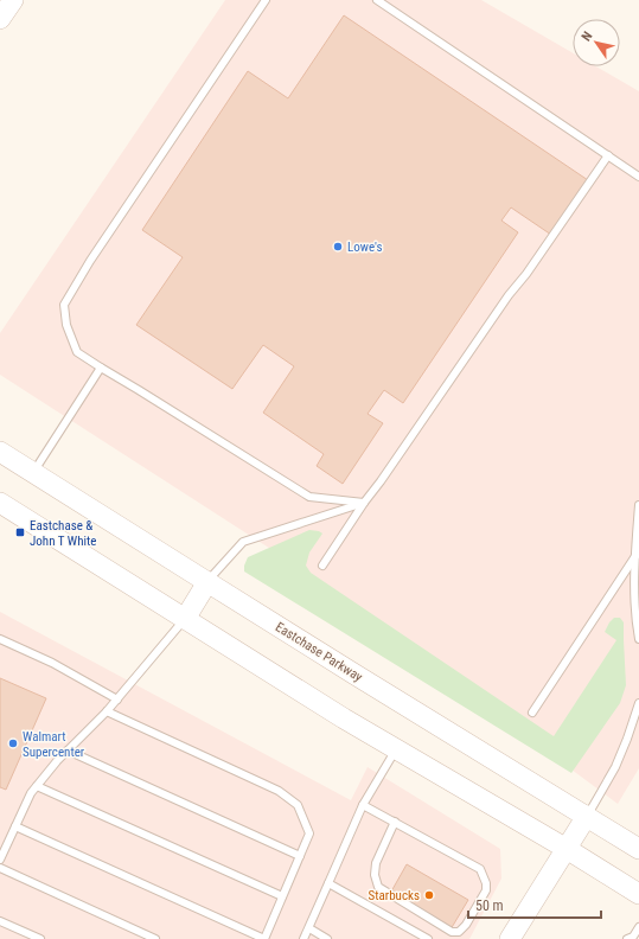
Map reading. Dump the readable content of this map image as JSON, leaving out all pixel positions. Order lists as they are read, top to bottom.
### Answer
{
  "streets": {
    "main road": ["Eastchase Parkway"]
  },
  "places": {
    "other": ["Lowe's", "Walmart Supercenter", "Starbucks"],
    "transit": ["Eastchase & John T White"]
  },
  "scale_bar": "50 m",
  "north": "top left"
}
